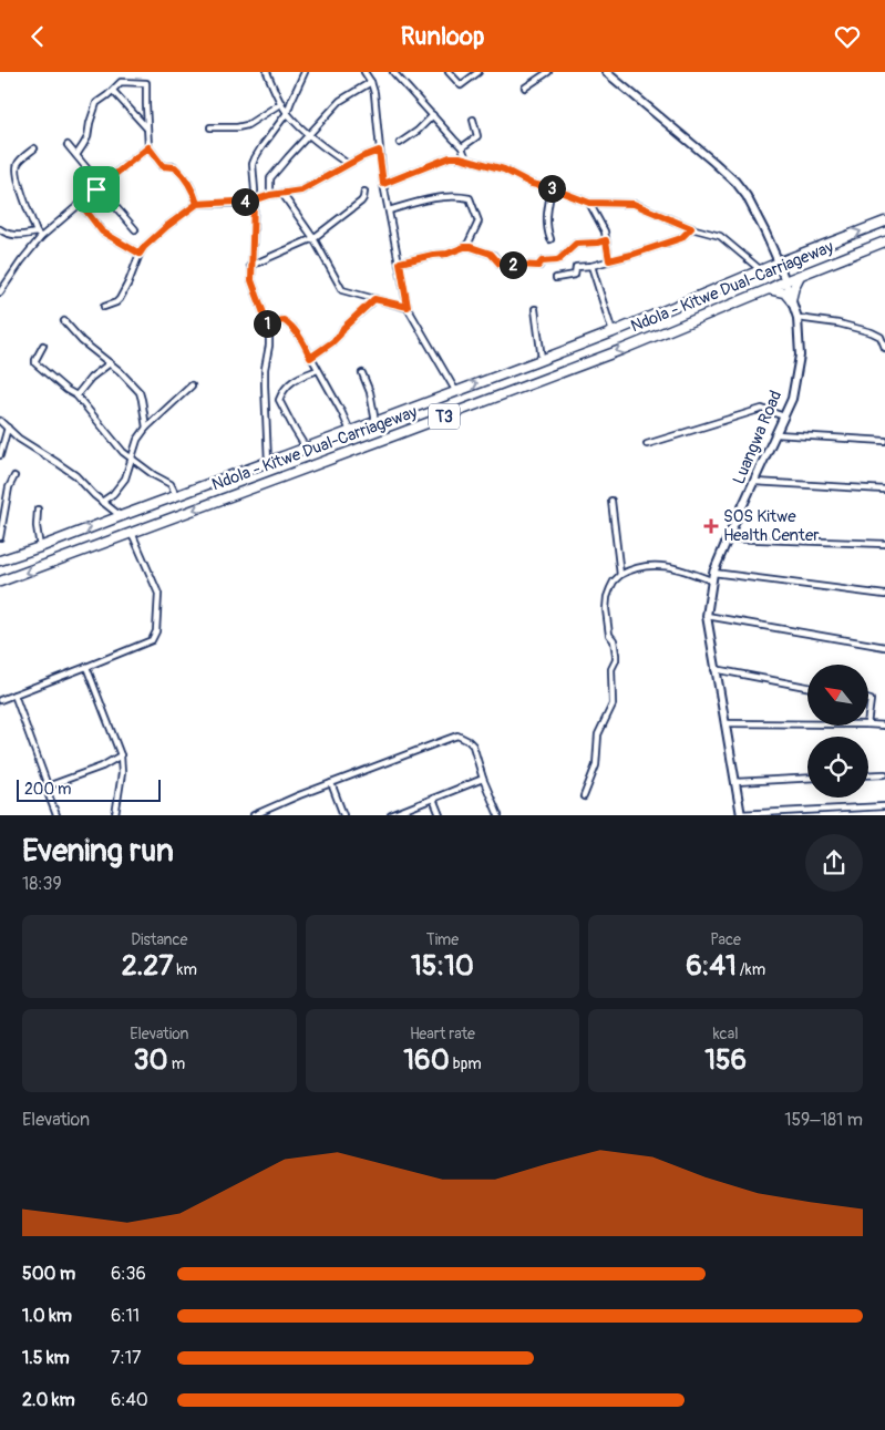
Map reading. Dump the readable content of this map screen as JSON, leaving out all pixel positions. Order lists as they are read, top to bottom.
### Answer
{
  "streets": {
    "highway": ["Ndola - Kitwe Dual-Carriageway", "T3"],
    "street": ["Luangwa Road"]
  },
  "crossings": [
    ["Ndola - Kitwe Dual-Carriageway", "Luangwa Road"]
  ],
  "places": {
    "health": ["SOS Kitwe Health Center"]
  },
  "scale_bar": "200 m",
  "north": "top left",
  "page": {
    "header": "Runloop",
    "pins": [
      "3",
      "4",
      "2",
      "1"
    ],
    "scale": "200 m",
    "heading": ["Evening run", "18:39"],
    "stats": [
      ["Distance", "2.27 km"],
      ["Time", "15:10"],
      ["Pace", "6:41 /km"],
      ["Elevation", "30 m"],
      ["Heart rate", "160 bpm"],
      ["kcal", "156"]
    ],
    "chart": ["Elevation", "159–181 m"],
    "list": [
      {
        "name": "500 m",
        "note": "6:36"
      },
      {
        "name": "1.0 km",
        "note": "6:11"
      },
      {
        "name": "1.5 km",
        "note": "7:17"
      },
      {
        "name": "2.0 km",
        "note": "6:40"
      }
    ]
  }
}
